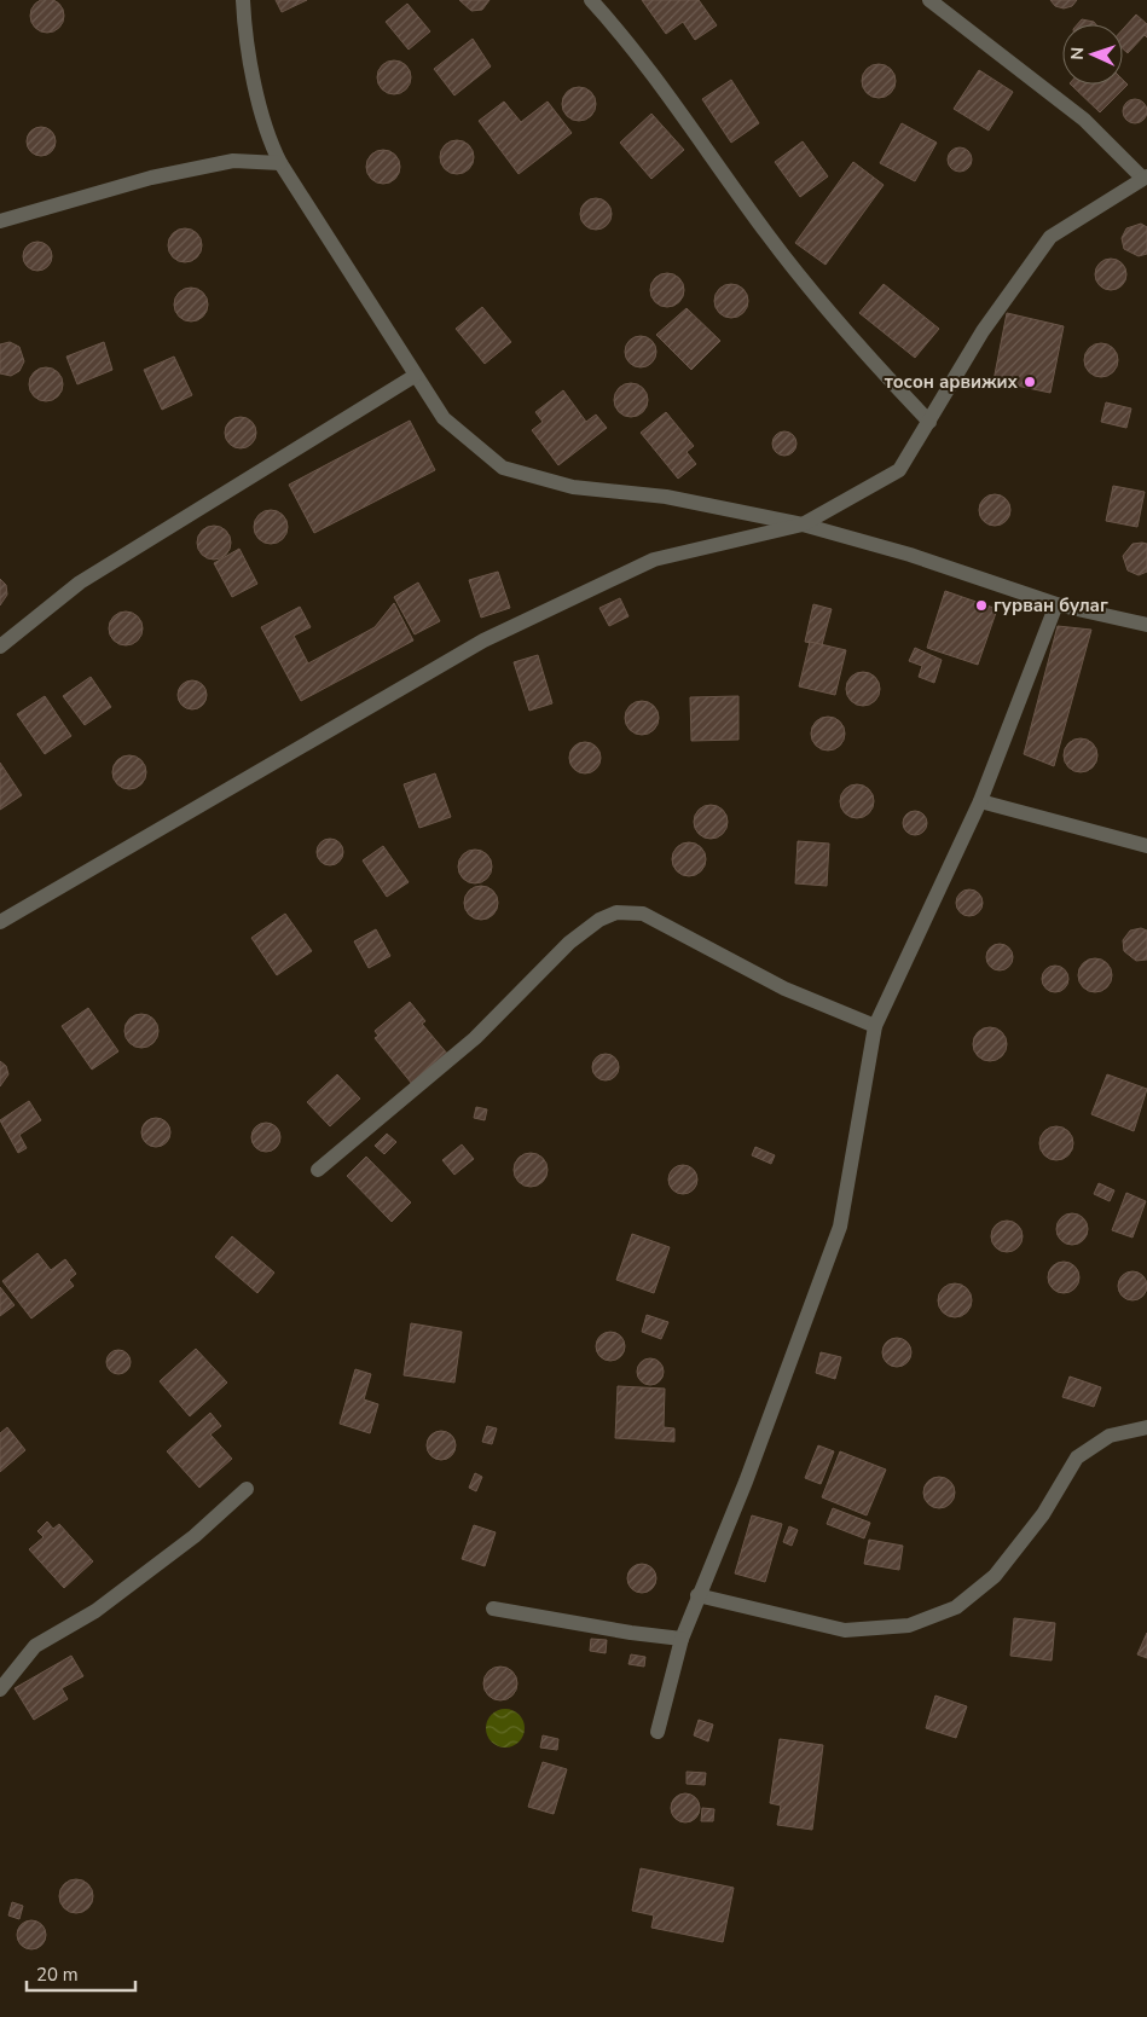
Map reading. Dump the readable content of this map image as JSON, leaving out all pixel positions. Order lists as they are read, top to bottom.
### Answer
{
  "places": ["тосон арвижих", "гурван булаг"],
  "scale_bar": "20 m",
  "north": "left"
}
